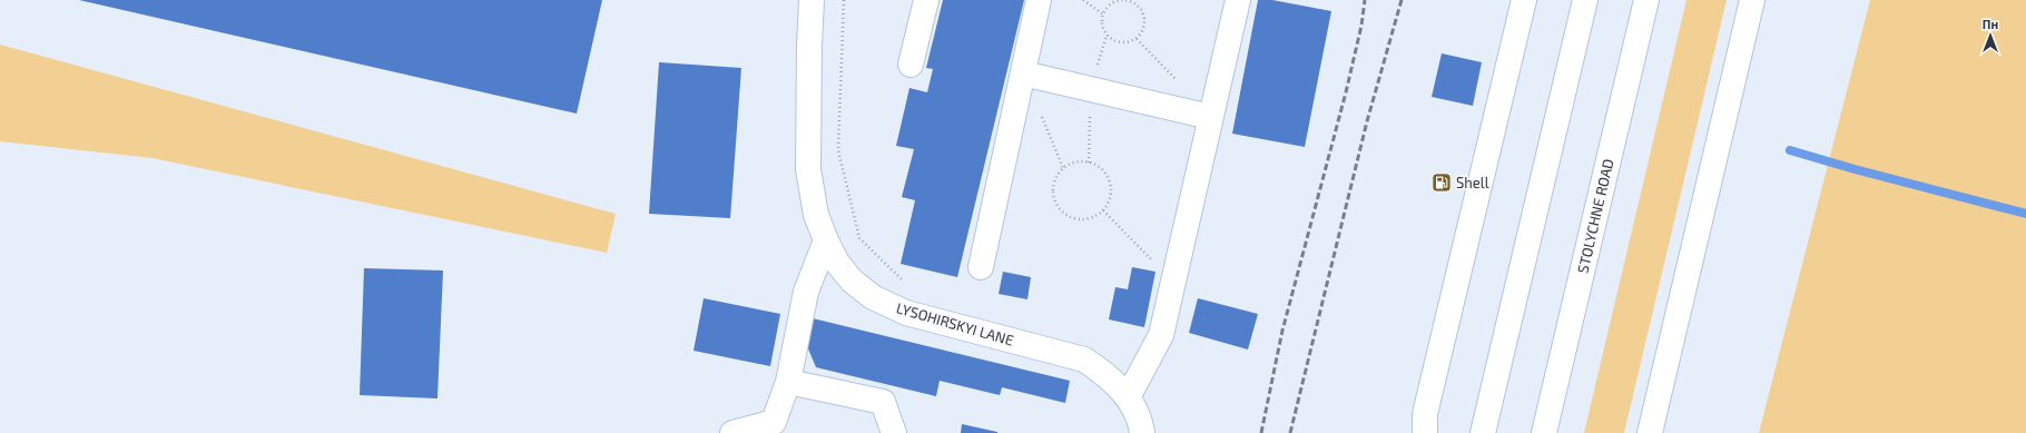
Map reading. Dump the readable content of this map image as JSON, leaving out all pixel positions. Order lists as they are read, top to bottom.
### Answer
{
  "streets": {
    "main road": ["STOLYCHNE ROAD", "LYSOHIRSKYI LANE"]
  },
  "places": {
    "fuel station": ["Shell"]
  },
  "north": "top"
}
